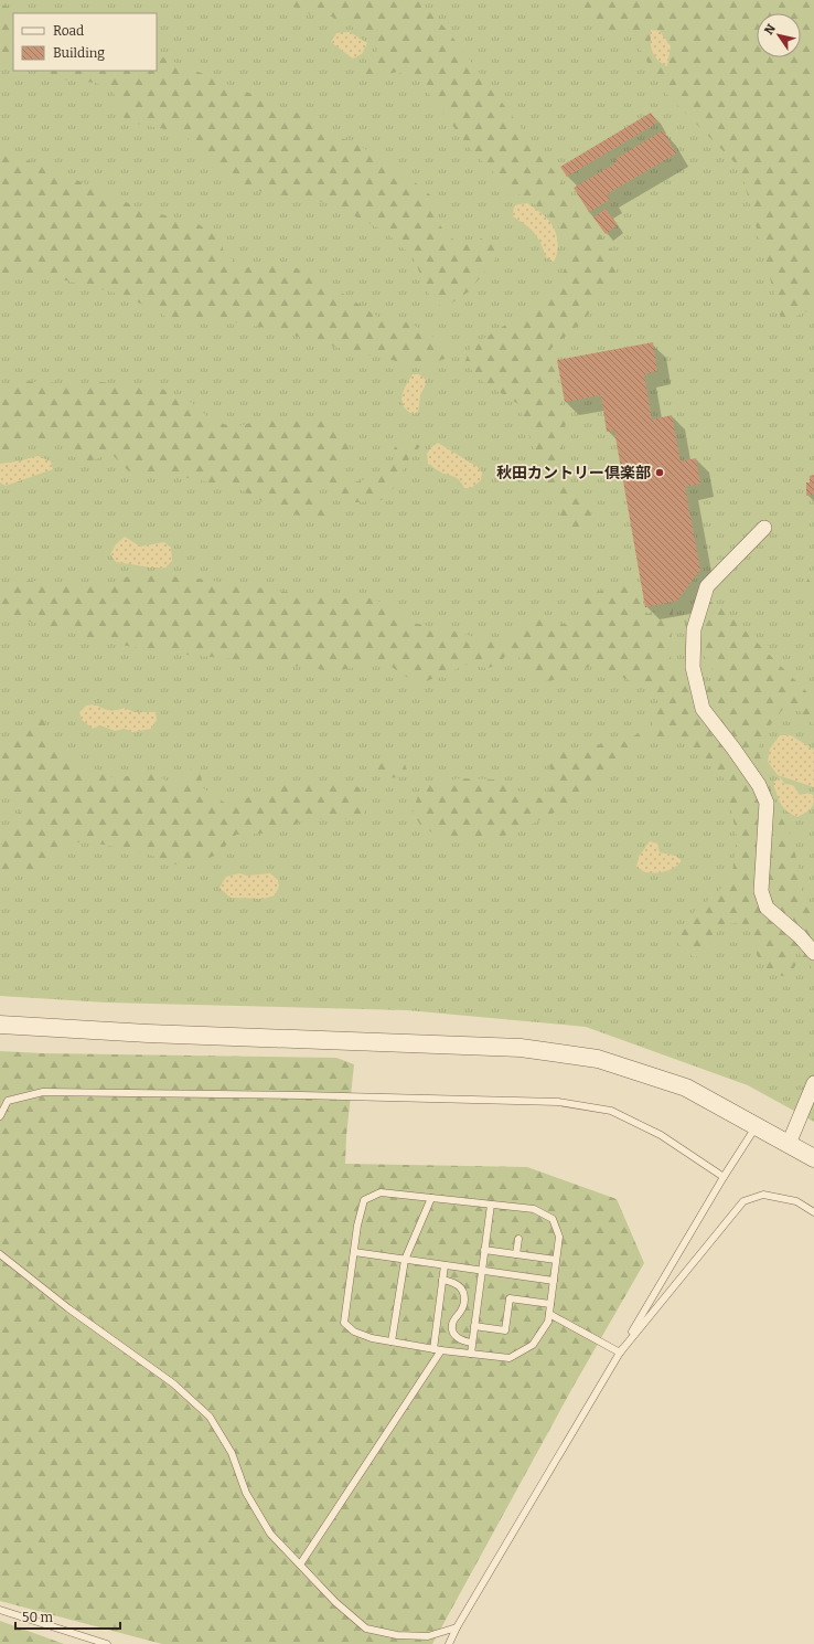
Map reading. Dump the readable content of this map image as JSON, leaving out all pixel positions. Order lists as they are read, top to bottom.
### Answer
{
  "places": ["秋田カントリー倶楽部"],
  "legend": ["Road", "Building"],
  "scale_bar": "50 m",
  "north": "top left"
}
